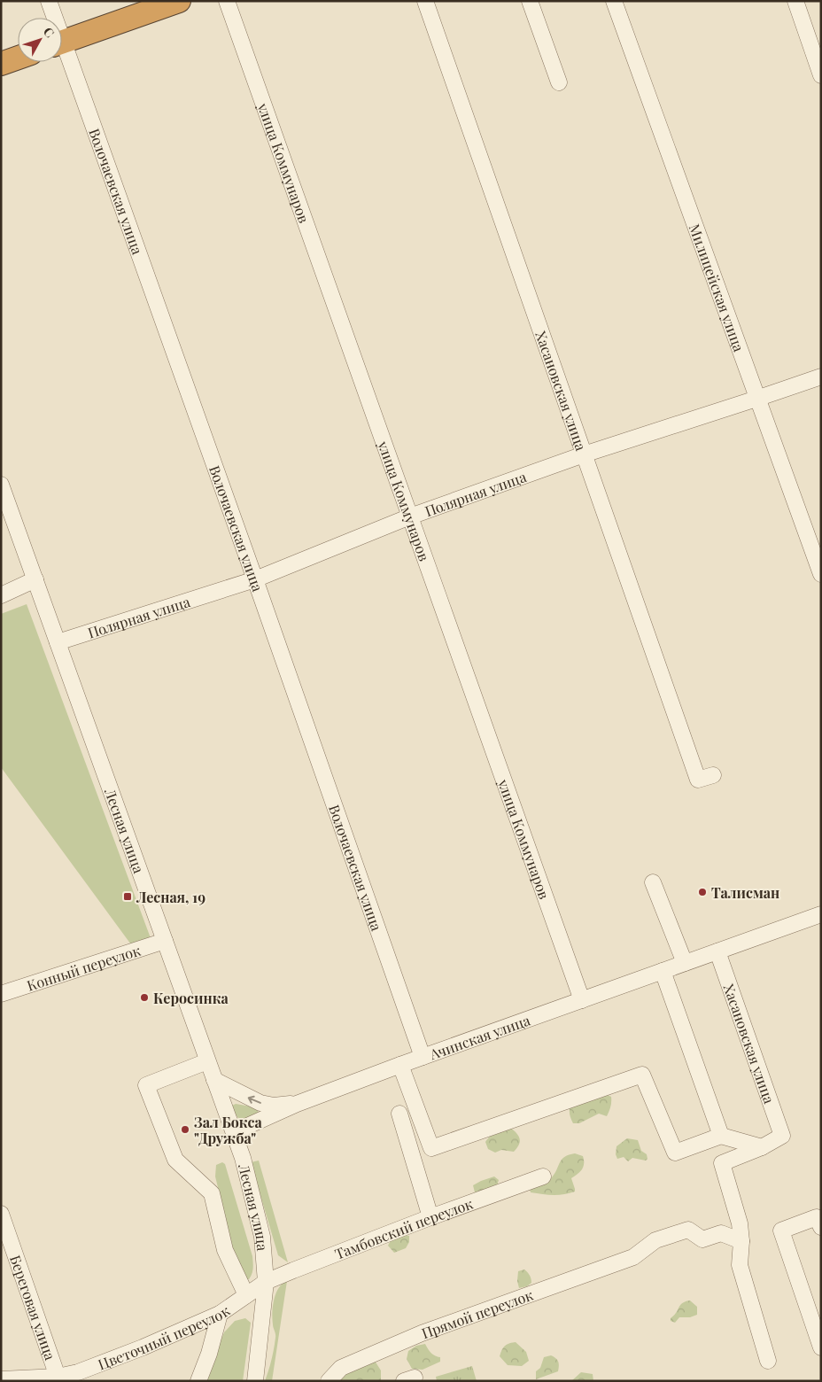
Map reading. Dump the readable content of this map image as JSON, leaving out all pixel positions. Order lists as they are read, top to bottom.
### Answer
{
  "streets": {
    "street": [
      "улица Коммунаров",
      "Волочаевская улица",
      "Милицейская улица",
      "Хасановская улица",
      "Полярная улица",
      "Лесная улица",
      "Конный переулок",
      "Ачинская улица",
      "Тамбовский переулок",
      "Береговая улица",
      "Прямой переулок",
      "Цветочный переулок"
    ]
  },
  "crossings": [
    ["улица Коммунаров", "Полярная улица"],
    ["улица Коммунаров", "Ачинская улица"],
    ["Волочаевская улица", "Полярная улица"],
    ["Волочаевская улица", "Ачинская улица"],
    ["Милицейская улица", "Полярная улица"],
    ["Хасановская улица", "Полярная улица"],
    ["Хасановская улица", "Ачинская улица"],
    ["Полярная улица", "Лесная улица"],
    ["Лесная улица", "Конный переулок"],
    ["Лесная улица", "Ачинская улица"],
    ["Лесная улица", "Тамбовский переулок"],
    ["Лесная улица", "Цветочный переулок"],
    ["Тамбовский переулок", "Цветочный переулок"],
    ["Береговая улица", "Цветочный переулок"]
  ],
  "places": {
    "other": ["Талисман", "Керосинка", "Зал Бокса \"Дружба\""],
    "transit": ["Лесная, 19"]
  },
  "north": "top right"
}
